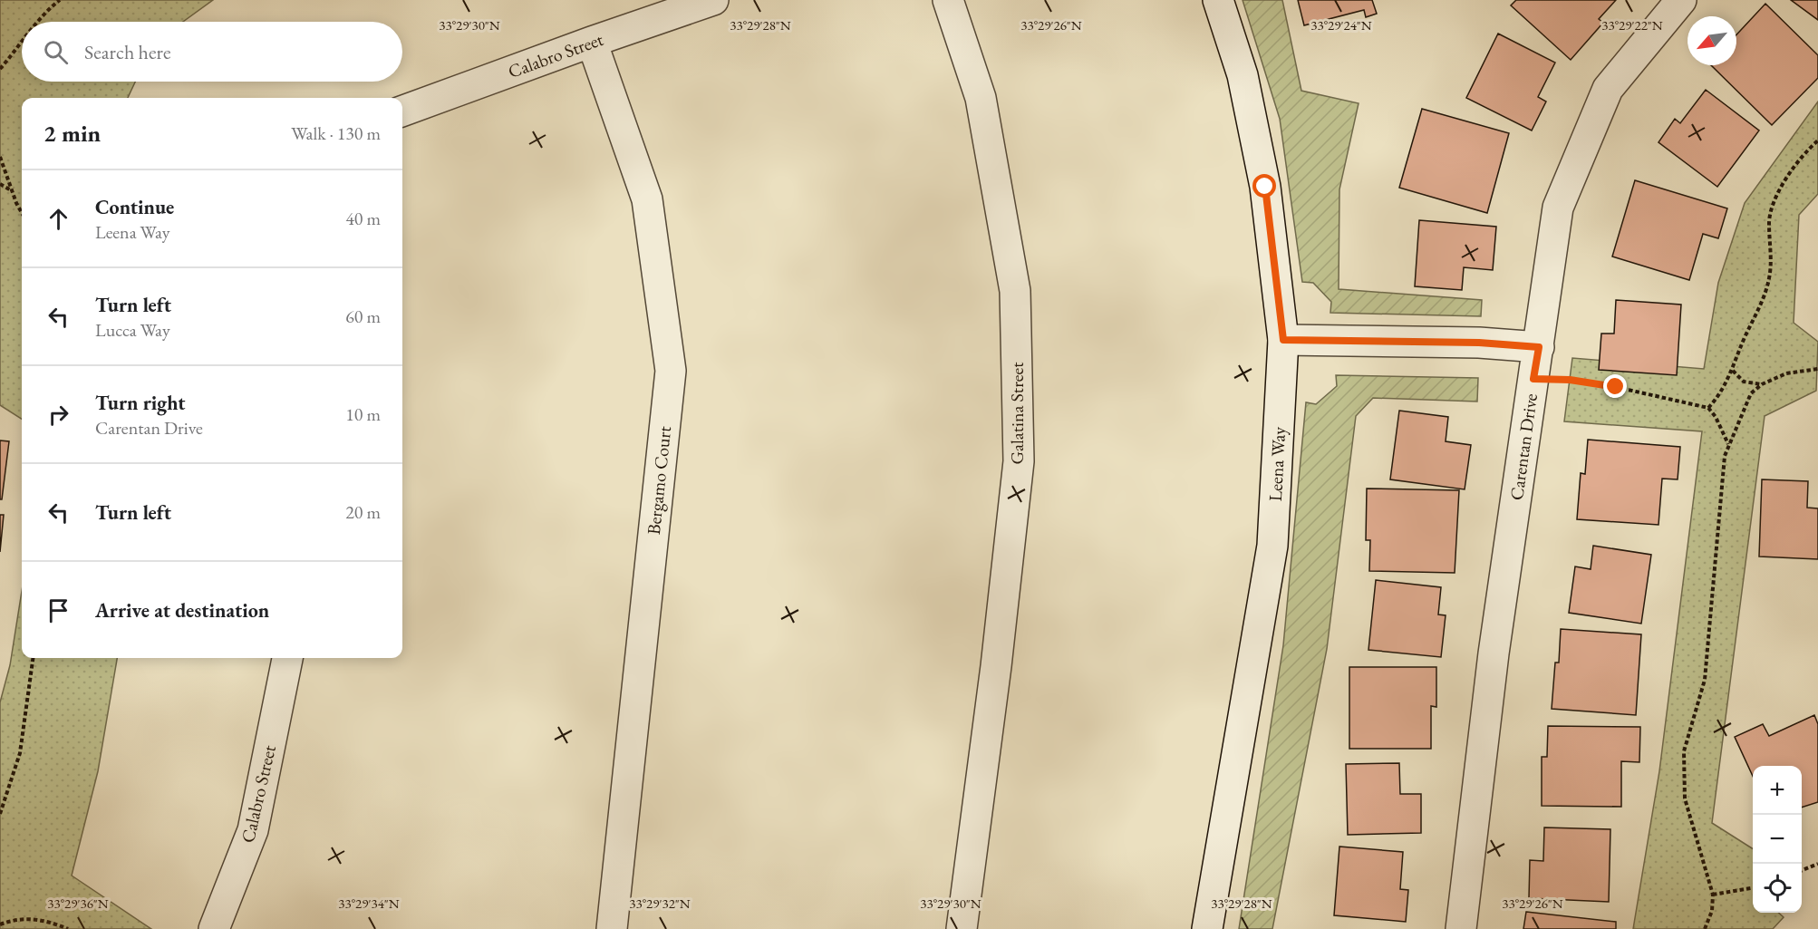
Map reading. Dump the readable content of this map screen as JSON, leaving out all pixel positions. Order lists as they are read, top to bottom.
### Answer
{
  "streets": {
    "street": [
      "Calabro Street",
      "Galatina Street",
      "Carentan Drive",
      "Leena Way",
      "Bergamo Court"
    ]
  },
  "crossings": [
    ["Calabro Street", "Bergamo Court"]
  ],
  "north": "bottom left",
  "page": {
    "search": "Search here",
    "heading": ["2 min", "Walk · 130 m"],
    "list": [
      ["Continue", "Leena Way", "40 m"],
      ["Turn left", "Lucca Way", "60 m"],
      ["Turn right", "Carentan Drive", "10 m"],
      ["Turn left", "20 m"],
      "Arrive at destination"
    ],
    "map_buttons": ["+", "−"]
  },
  "coordinates": [
    "33°29'30\"N",
    "33°29'28\"N",
    "33°29'26\"N",
    "33°29'24\"N",
    "33°29'22\"N",
    "33°29'36\"N",
    "33°29'34\"N",
    "33°29'32\"N"
  ]
}
